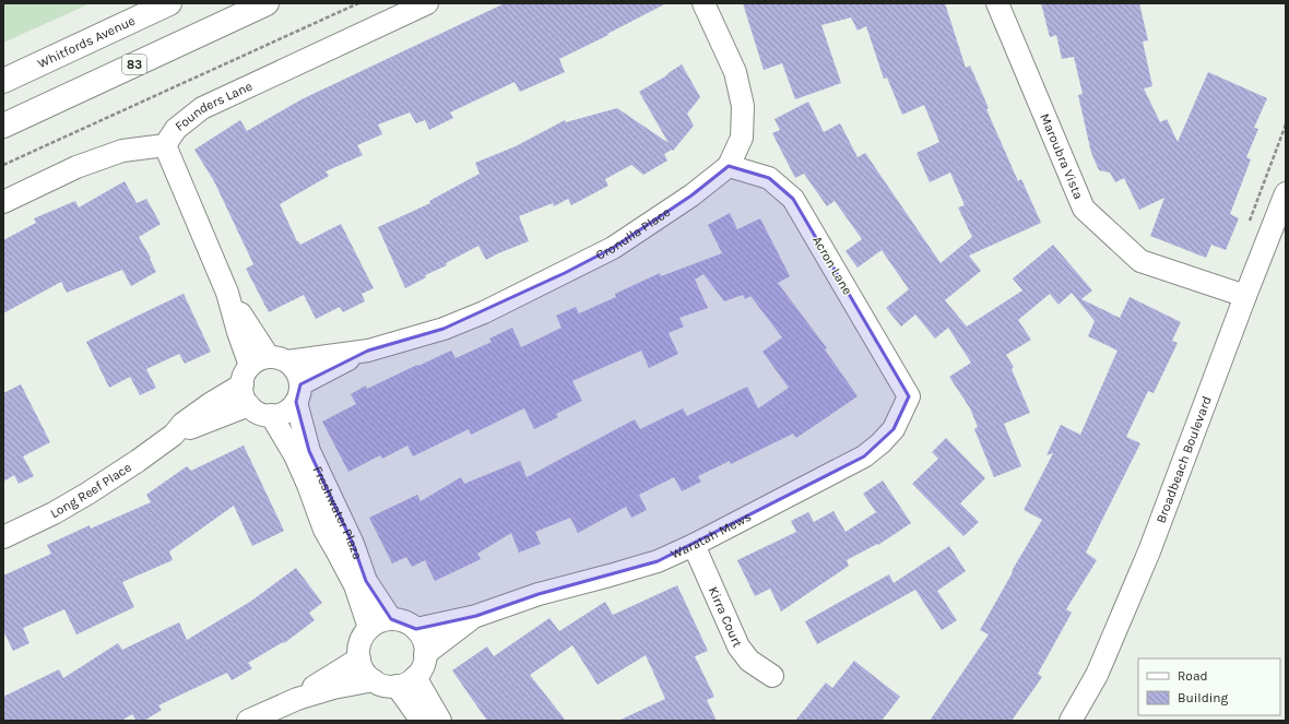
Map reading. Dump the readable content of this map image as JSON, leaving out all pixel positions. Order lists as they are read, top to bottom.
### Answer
{
  "streets": {
    "main road": ["Whitfords Avenue", "83"],
    "street": [
      "Founders Lane",
      "Maroubra Vista",
      "Cronulla Place",
      "Acron Lane",
      "Broadbeach Boulevard",
      "Long Reef Place",
      "Freshwater Plaza",
      "Waratah Mews",
      "Kirra Court"
    ]
  },
  "crossings": [
    ["Maroubra Vista", "Broadbeach Boulevard"],
    ["Cronulla Place", "Acron Lane"],
    ["Cronulla Place", "Long Reef Place"],
    ["Cronulla Place", "Freshwater Plaza"],
    ["Acron Lane", "Waratah Mews"],
    ["Long Reef Place", "Freshwater Plaza"],
    ["Freshwater Plaza", "Waratah Mews"],
    ["Waratah Mews", "Kirra Court"]
  ],
  "legend": ["Road", "Building"]
}
